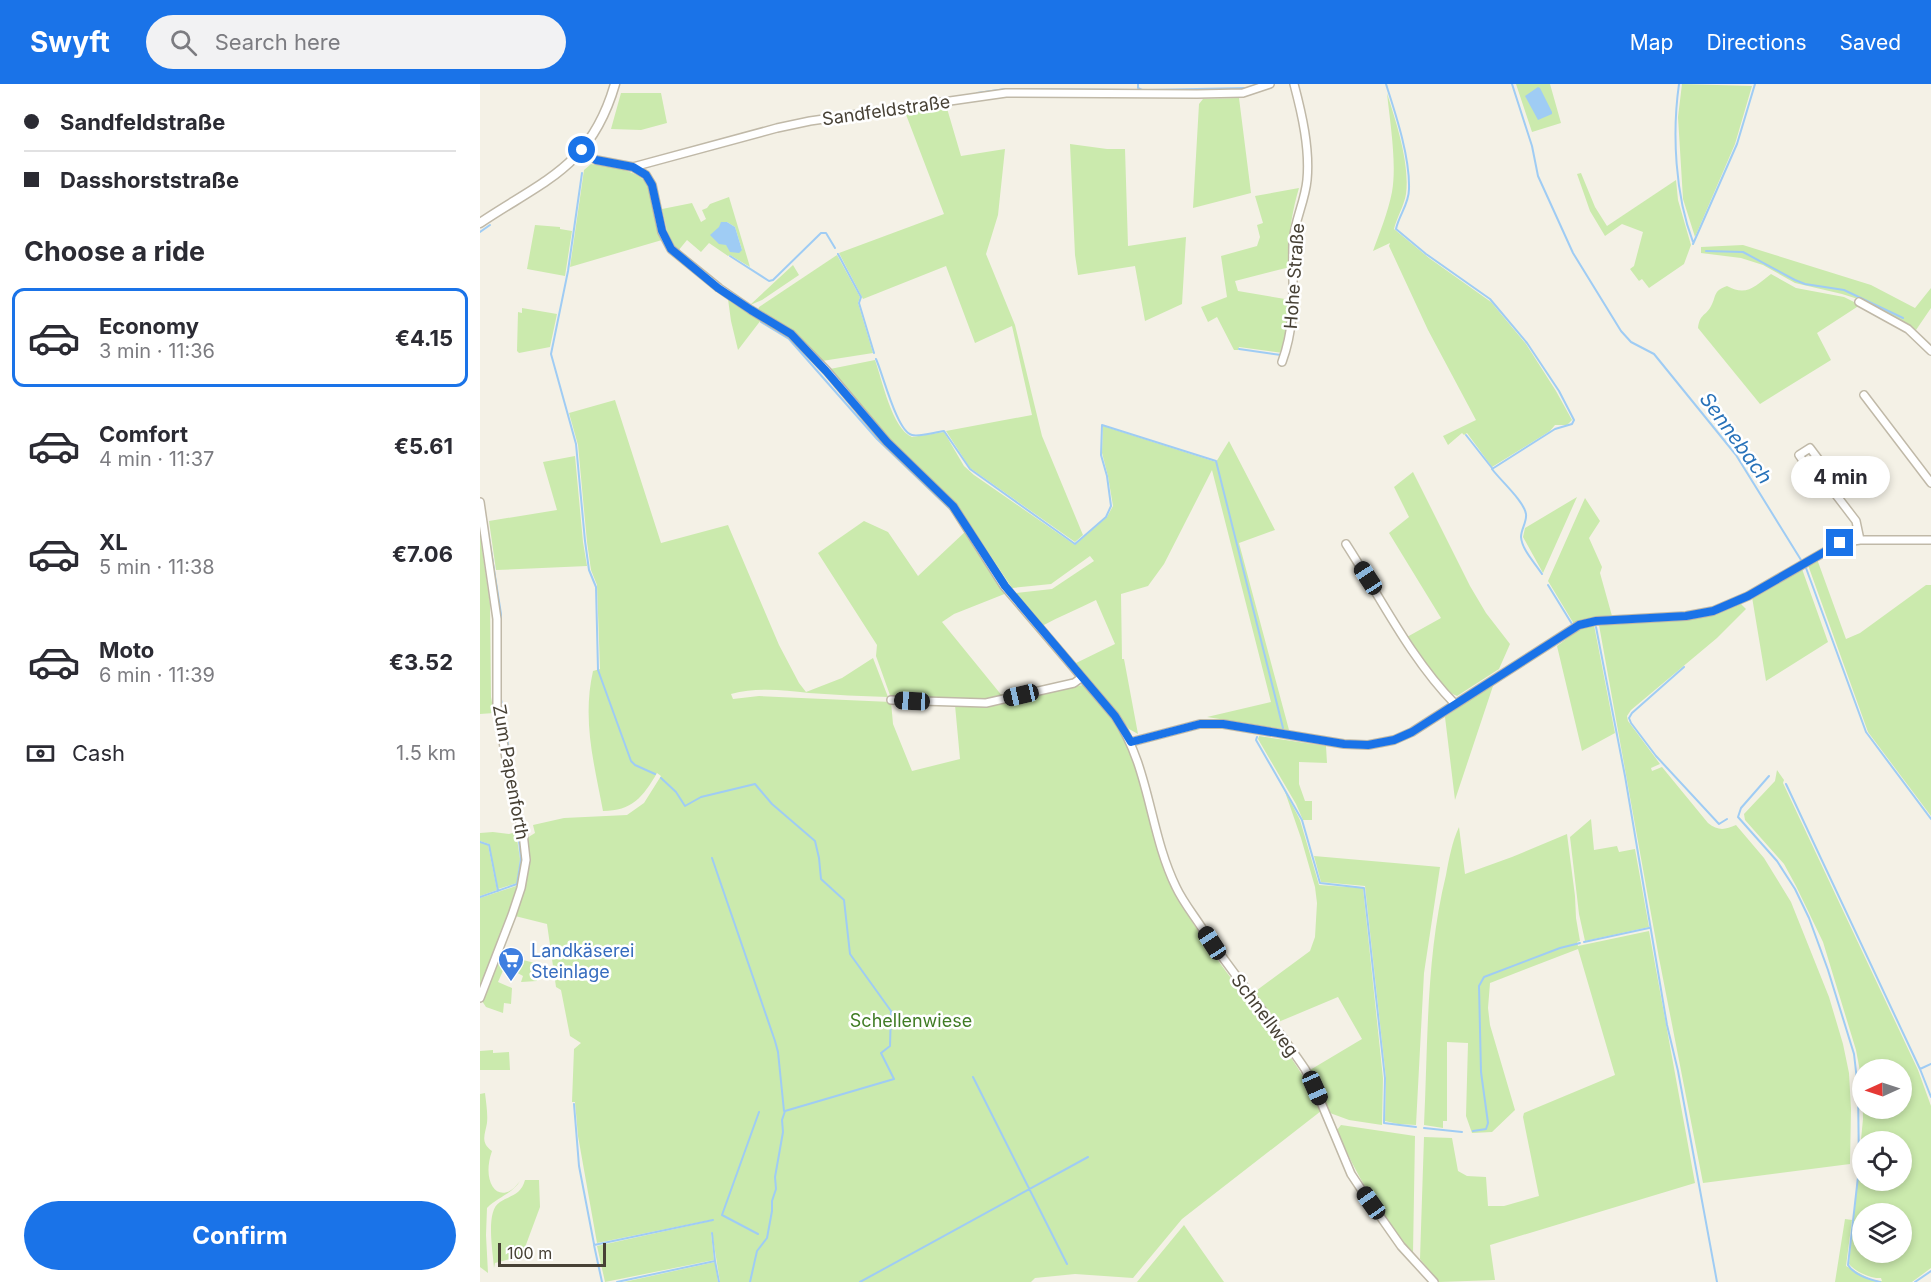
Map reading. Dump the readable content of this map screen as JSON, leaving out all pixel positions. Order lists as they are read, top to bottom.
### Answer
{
  "streets": {
    "street": [
      "Sandfeldstraße",
      "Hohe Straße",
      "Zum Papenforth",
      "Schnellweg"
    ]
  },
  "crossings": [
    ["Sandfeldstraße", "Schnellweg"]
  ],
  "water": ["Sennebach"],
  "parks": ["Schellenwiese"],
  "places": {
    "supermarket": ["Landkäserei Steinlage"]
  },
  "scale_bar": "100 m",
  "north": "left",
  "page": {
    "header": "Swyft",
    "search": "Search here",
    "nav": ["Map", "Directions", "Saved"],
    "banner": ["Sandfeldstraße", "Dasshorststraße"],
    "heading": "Choose a ride",
    "list": [
      {
        "name": "Economy",
        "note": "3 min · 11:36",
        "value": "€4.15"
      },
      {
        "name": "Comfort",
        "note": "4 min · 11:37",
        "value": "€5.61"
      },
      {
        "name": "XL",
        "note": "5 min · 11:38",
        "value": "€7.06"
      },
      {
        "name": "Moto",
        "note": "6 min · 11:39",
        "value": "€3.52"
      }
    ],
    "bubble": "4 min",
    "pay": ["Cash", "1.5 km"],
    "buttons": "Confirm",
    "scale": "100 m"
  }
}
